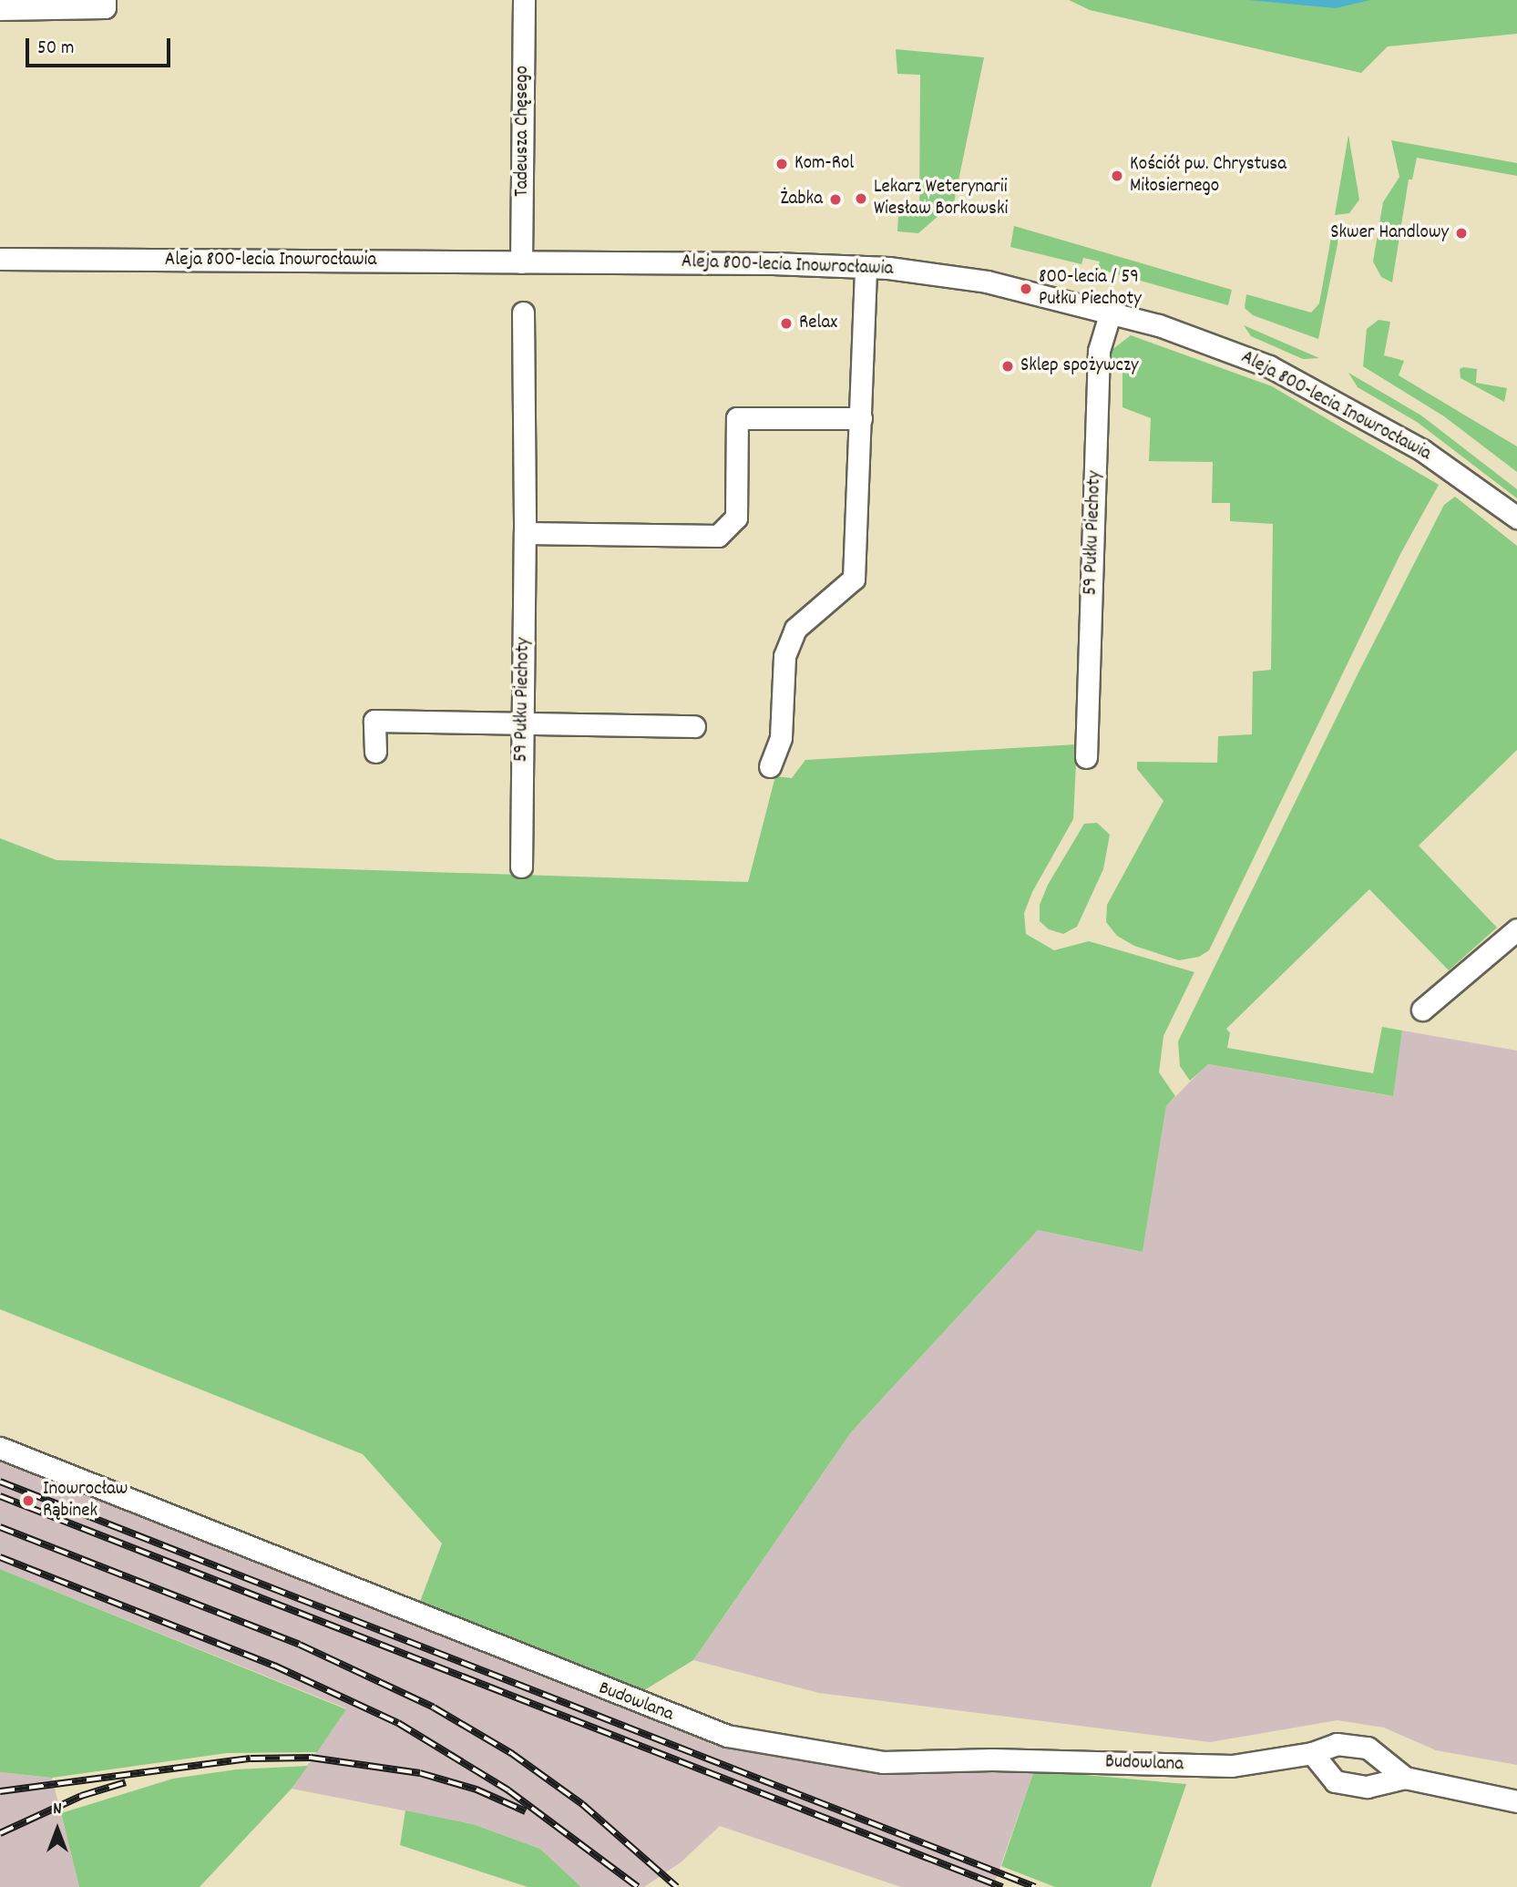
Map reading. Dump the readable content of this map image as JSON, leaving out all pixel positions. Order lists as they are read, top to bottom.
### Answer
{
  "streets": {
    "street": [
      "Tadeusza Chęsego",
      "Aleja 800-lecia Inowrocławia",
      "59 Pułku Piechoty",
      "Budowlana"
    ]
  },
  "crossings": [
    ["Tadeusza Chęsego", "Aleja 800-lecia Inowrocławia"],
    ["Aleja 800-lecia Inowrocławia", "59 Pułku Piechoty"]
  ],
  "places": [
    "Kom-Rol",
    "Kościół pw. Chrystusa Miłosiernego",
    "Lekarz Weterynarii Wiesław Borkowski",
    "Żabka",
    "Skwer Handlowy",
    "800-lecia / 59 Pułku Piechoty",
    "Relax",
    "Sklep spożywczy",
    "Inowrocław Rąbinek"
  ],
  "scale_bar": "50 m",
  "north": "top"
}
